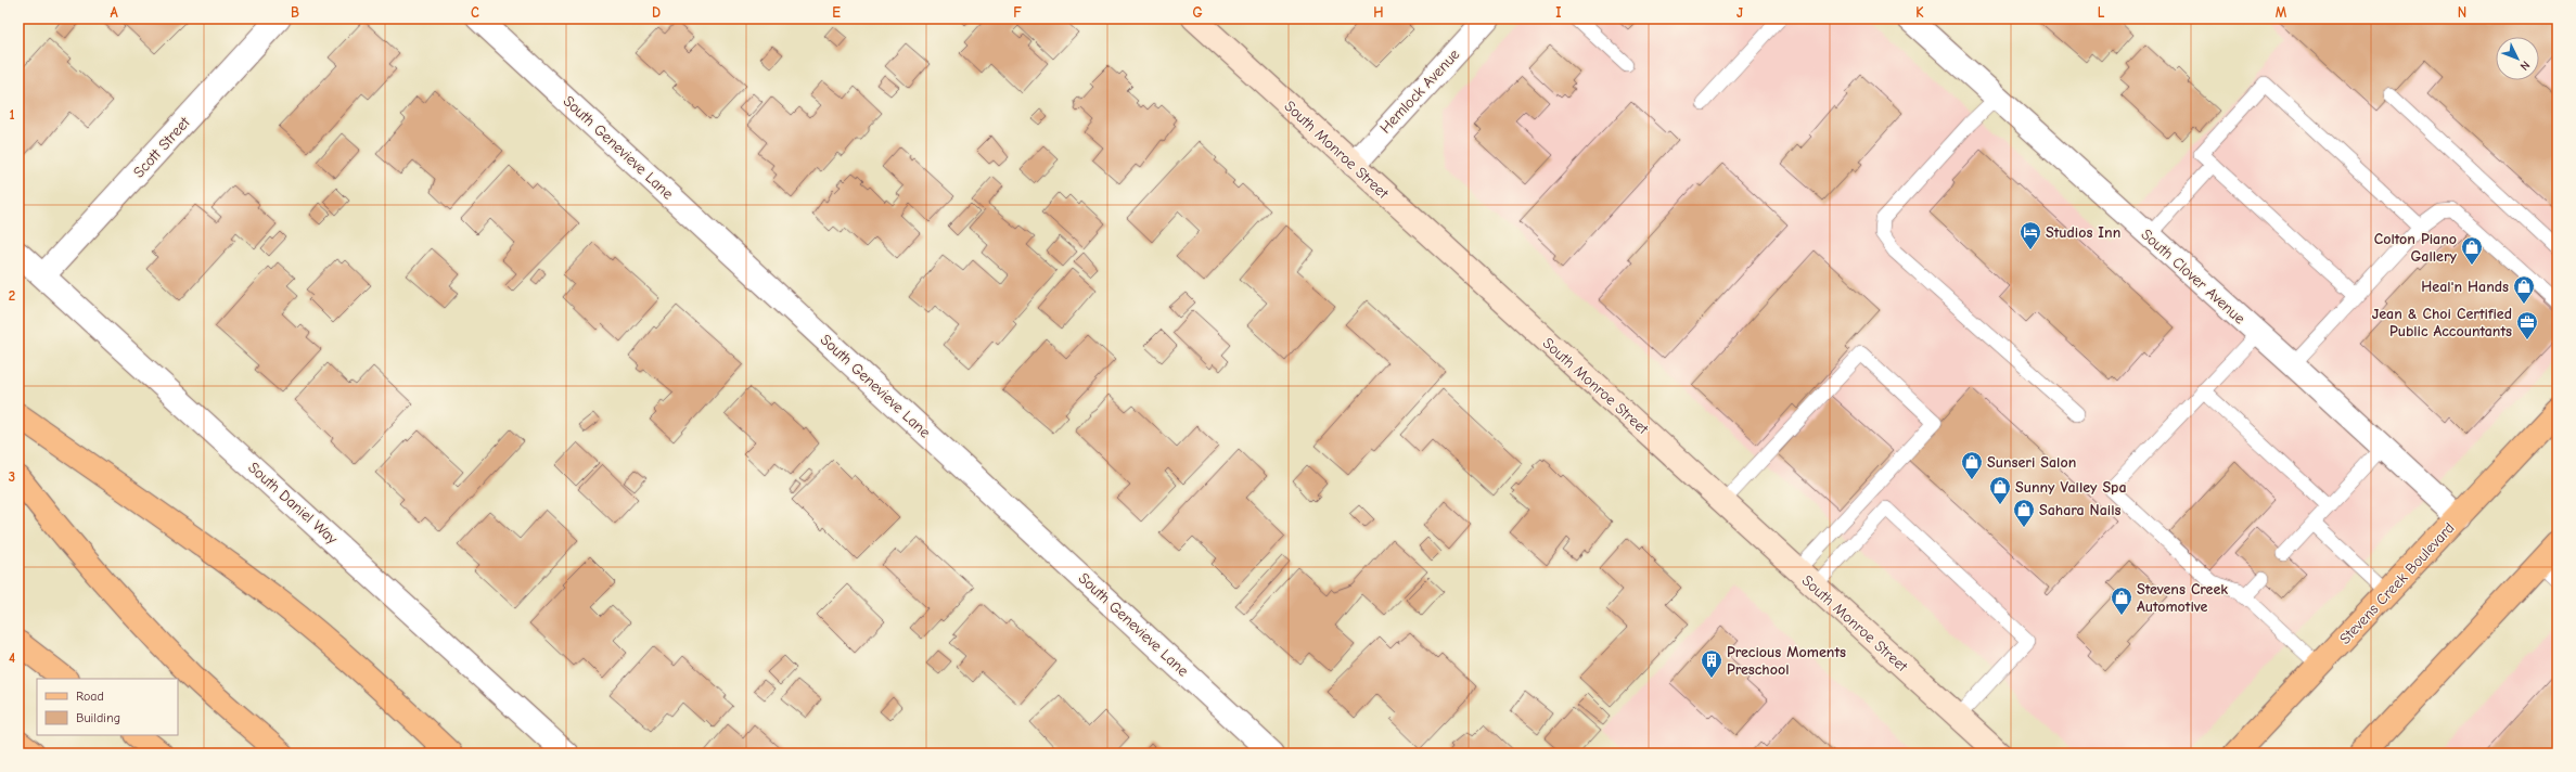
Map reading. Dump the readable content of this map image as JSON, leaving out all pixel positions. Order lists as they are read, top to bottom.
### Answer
{
  "streets": {
    "main road": ["South Monroe Street", "Stevens Creek Boulevard"],
    "street": [
      "Hemlock Avenue",
      "Scott Street",
      "South Genevieve Lane",
      "South Clover Avenue",
      "South Daniel Way"
    ]
  },
  "crossings": [
    ["Hemlock Avenue", "South Monroe Street"],
    ["Scott Street", "South Daniel Way"],
    ["South Clover Avenue", "Stevens Creek Boulevard"]
  ],
  "places": {
    "hotel": ["Studios Inn"],
    "shop": [
      "Colton Piano Gallery",
      "Heal'n Hands",
      "Sunseri Salon",
      "Sunny Valley Spa",
      "Sahara Nails",
      "Stevens Creek Automotive"
    ],
    "office": ["Jean & Choi Certified Public Accountants"],
    "building": ["Precious Moments Preschool"]
  },
  "legend": ["Road", "Building"],
  "north": "bottom right",
  "grid": {
    "columns": [
      "A",
      "B",
      "C",
      "D",
      "E",
      "F",
      "G",
      "H",
      "I",
      "J",
      "K",
      "L",
      "M",
      "N"
    ],
    "rows": [
      "1",
      "2",
      "3",
      "4"
    ]
  }
}
